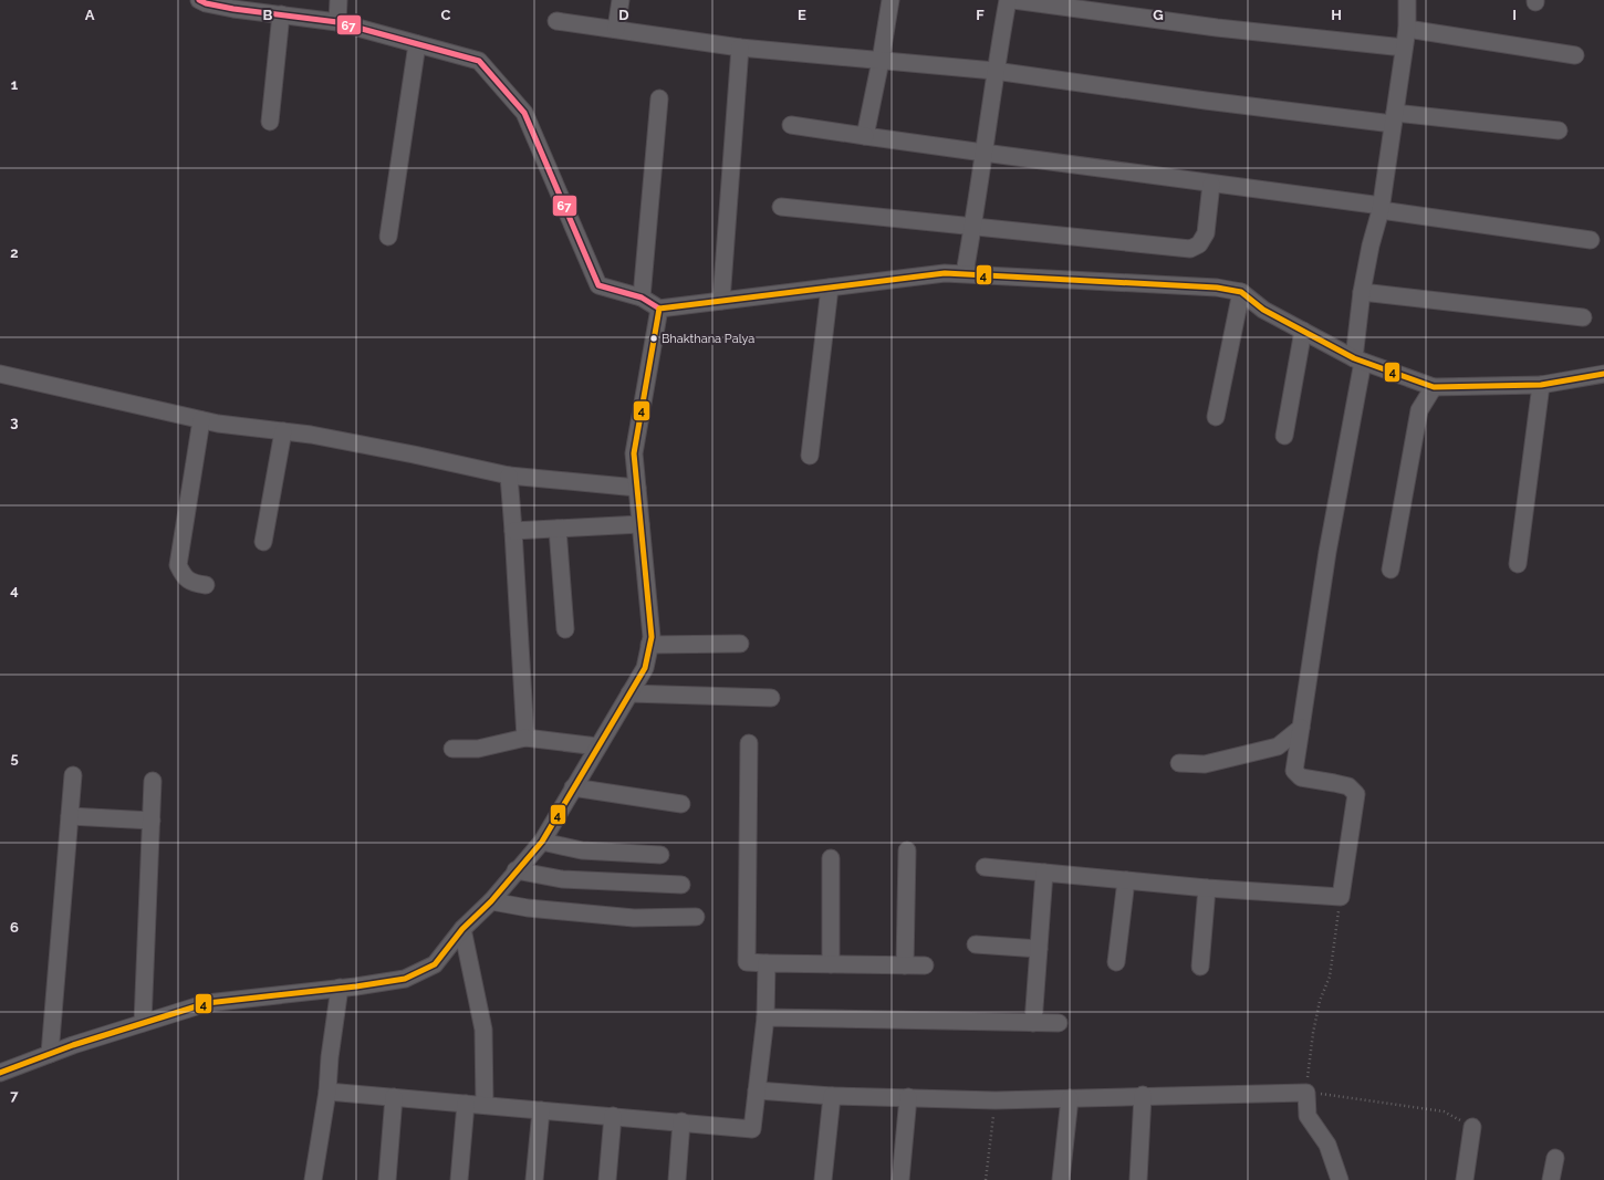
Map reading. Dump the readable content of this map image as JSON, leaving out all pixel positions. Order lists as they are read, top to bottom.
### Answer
{
  "places": ["Bhakthana Palya"],
  "lines": ["transit line 67", "transit line 4"],
  "grid": {
    "columns": [
      "A",
      "B",
      "C",
      "D",
      "E",
      "F",
      "G",
      "H",
      "I"
    ],
    "rows": [
      "1",
      "2",
      "3",
      "4",
      "5",
      "6",
      "7"
    ]
  }
}
